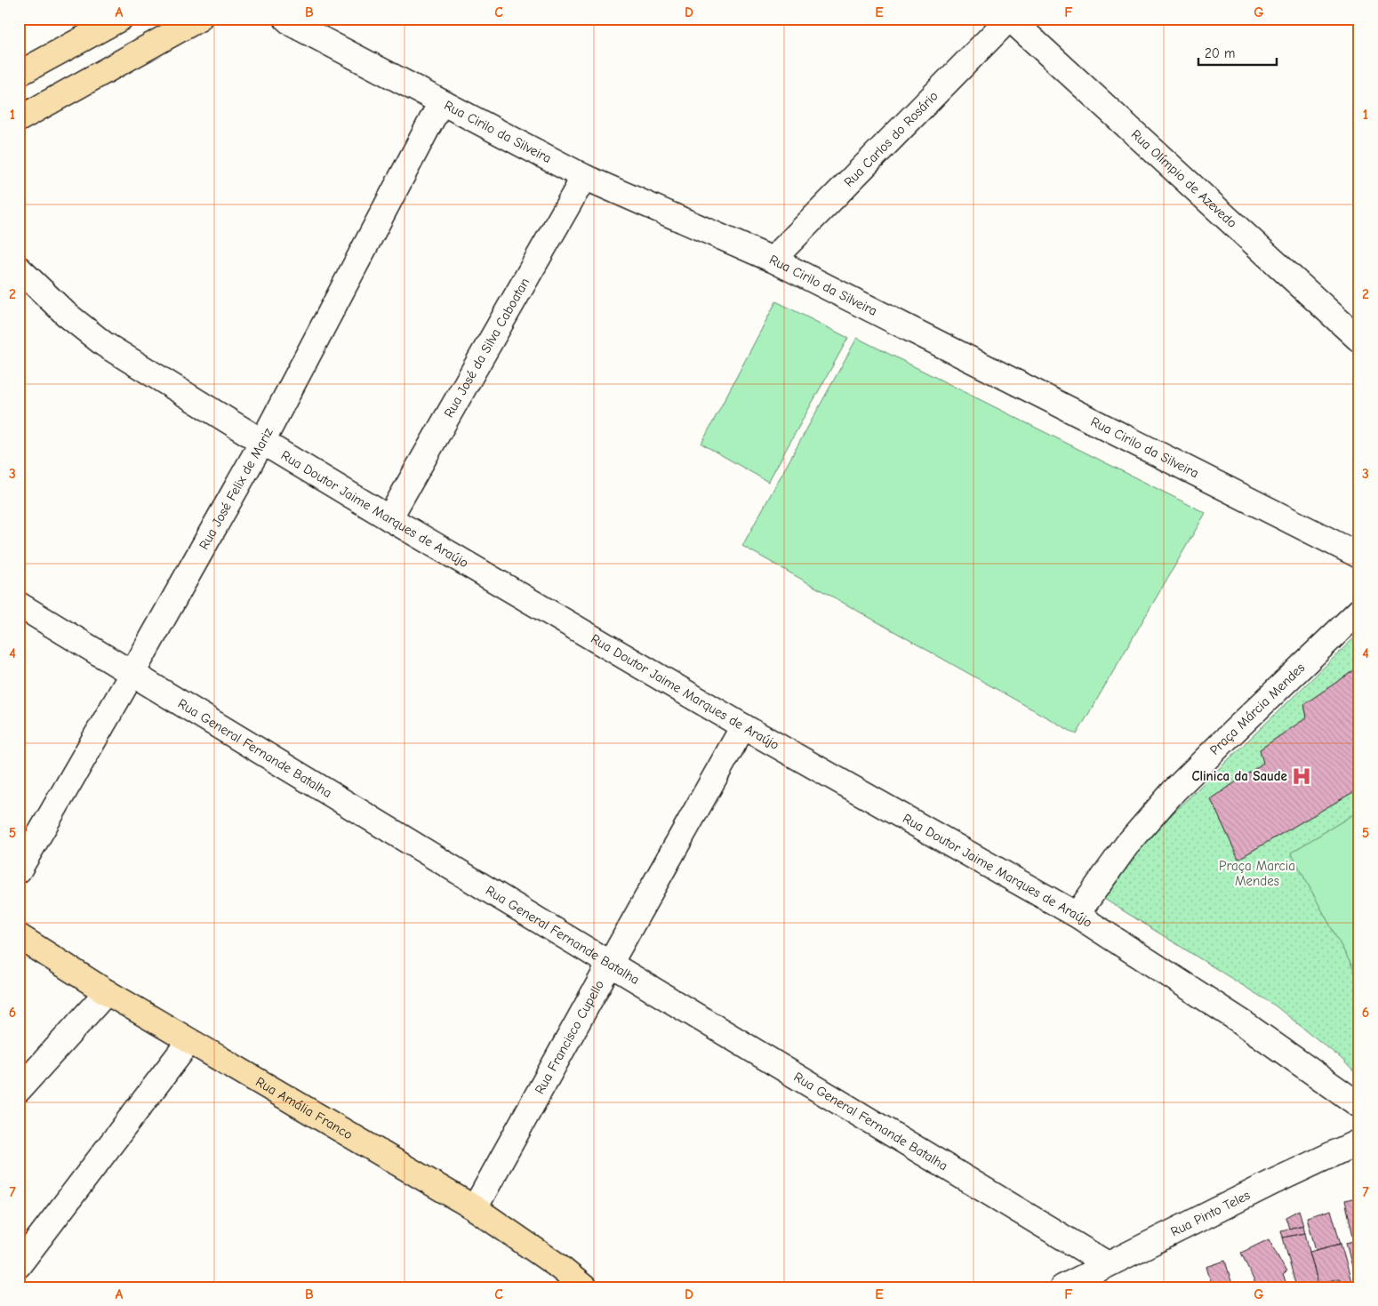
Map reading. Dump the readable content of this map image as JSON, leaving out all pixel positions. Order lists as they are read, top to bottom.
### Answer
{
  "streets": {
    "main road": ["Rua Amália Franco"],
    "street": [
      "Rua Cirilo da Silveira",
      "Rua Carlos do Rosário",
      "Rua Olímpio de Azevedo",
      "Rua José da Silva Caboatan",
      "Rua José Felix de Mariz",
      "Rua Doutor Jaime Marques de Araújo",
      "Praça Márcia Mendes",
      "Rua General Fernande Batalha",
      "Rua Francisco Cupello",
      "Rua Pinto Teles"
    ]
  },
  "crossings": [
    ["Rua Cirilo da Silveira", "Rua Carlos do Rosário"],
    ["Rua Cirilo da Silveira", "Rua José da Silva Caboatan"],
    ["Rua Cirilo da Silveira", "Rua José Felix de Mariz"],
    ["Rua Carlos do Rosário", "Rua Olímpio de Azevedo"],
    ["Rua José da Silva Caboatan", "Rua Doutor Jaime Marques de Araújo"],
    ["Rua José Felix de Mariz", "Rua Doutor Jaime Marques de Araújo"],
    ["Rua José Felix de Mariz", "Rua General Fernande Batalha"],
    ["Rua Doutor Jaime Marques de Araújo", "Praça Márcia Mendes"],
    ["Rua Doutor Jaime Marques de Araújo", "Rua Francisco Cupello"],
    ["Rua General Fernande Batalha", "Rua Francisco Cupello"],
    ["Rua General Fernande Batalha", "Rua Pinto Teles"],
    ["Rua Francisco Cupello", "Rua Amália Franco"]
  ],
  "parks": ["Praça Marcia Mendes"],
  "places": {
    "hospital": ["Clinica da Saude"]
  },
  "scale_bar": "20 m",
  "grid": {
    "columns": [
      "A",
      "B",
      "C",
      "D",
      "E",
      "F",
      "G"
    ],
    "rows": [
      "1",
      "2",
      "3",
      "4",
      "5",
      "6",
      "7"
    ]
  }
}
